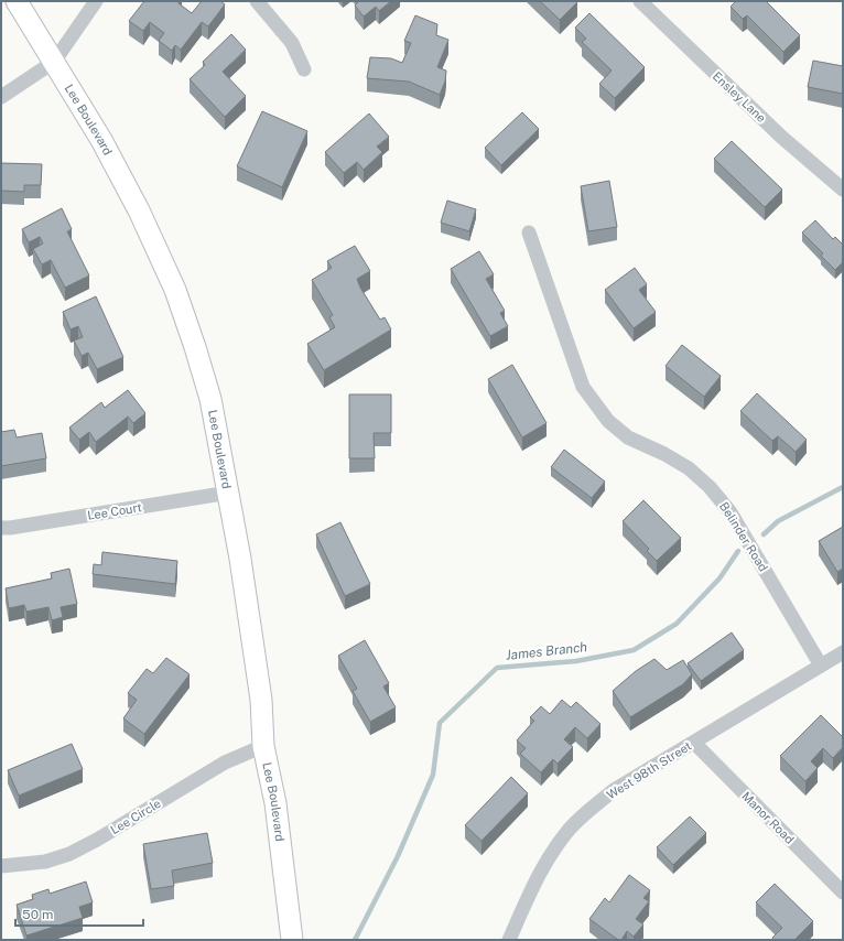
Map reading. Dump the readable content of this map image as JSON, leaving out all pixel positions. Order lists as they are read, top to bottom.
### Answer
{
  "streets": {
    "street": [
      "Ensley Lane",
      "Lee Boulevard",
      "Lee Court",
      "Belinder Road",
      "West 98th Street",
      "Lee Circle",
      "Manor Road"
    ]
  },
  "crossings": [
    ["Lee Boulevard", "Lee Court"],
    ["Lee Boulevard", "Lee Circle"],
    ["Belinder Road", "West 98th Street"],
    ["West 98th Street", "Manor Road"]
  ],
  "water": ["James Branch"],
  "scale_bar": "50 m"
}
